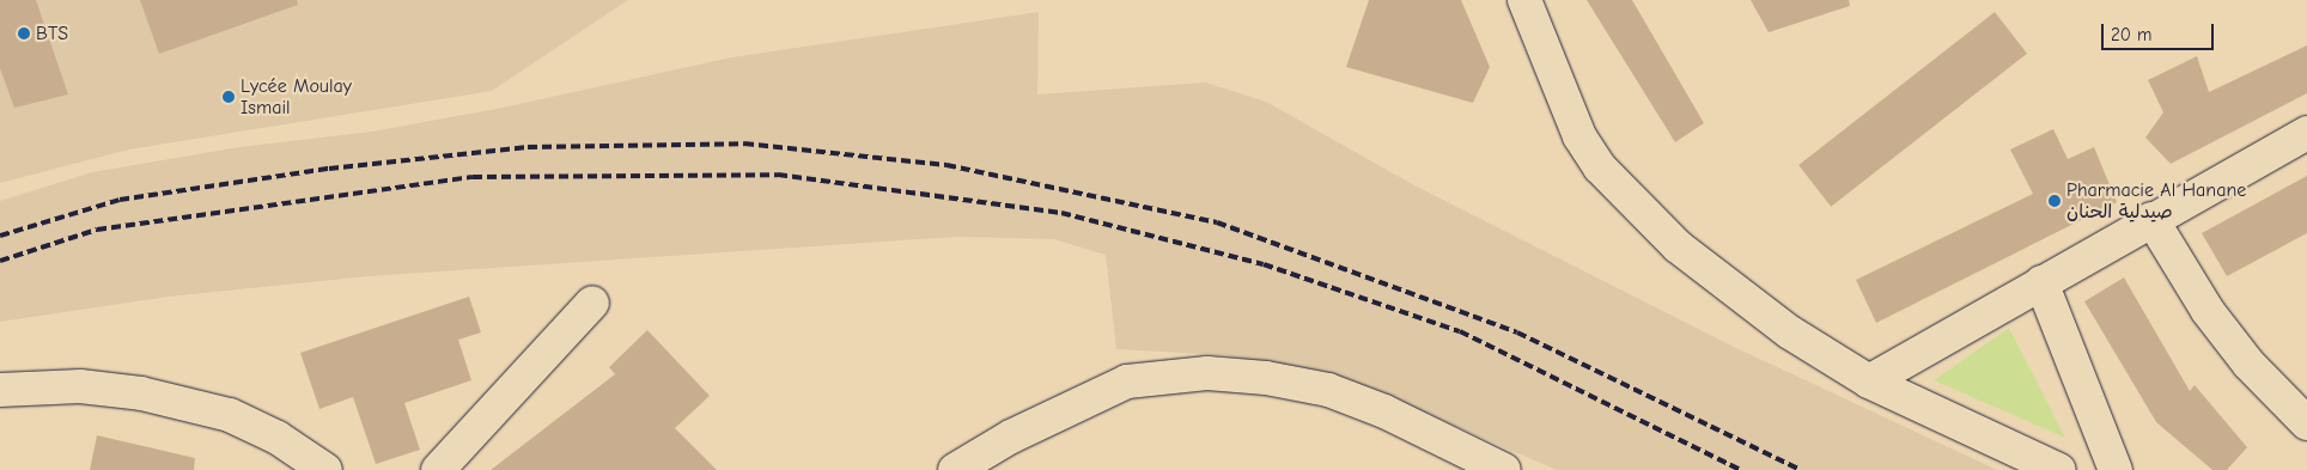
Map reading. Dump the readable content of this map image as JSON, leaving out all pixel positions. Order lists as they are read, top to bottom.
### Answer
{
  "places": ["BTS", "Lycée Moulay Ismail", "Pharmacie Al Hanane صيدلية الحنان"],
  "scale_bar": "20 m"
}
